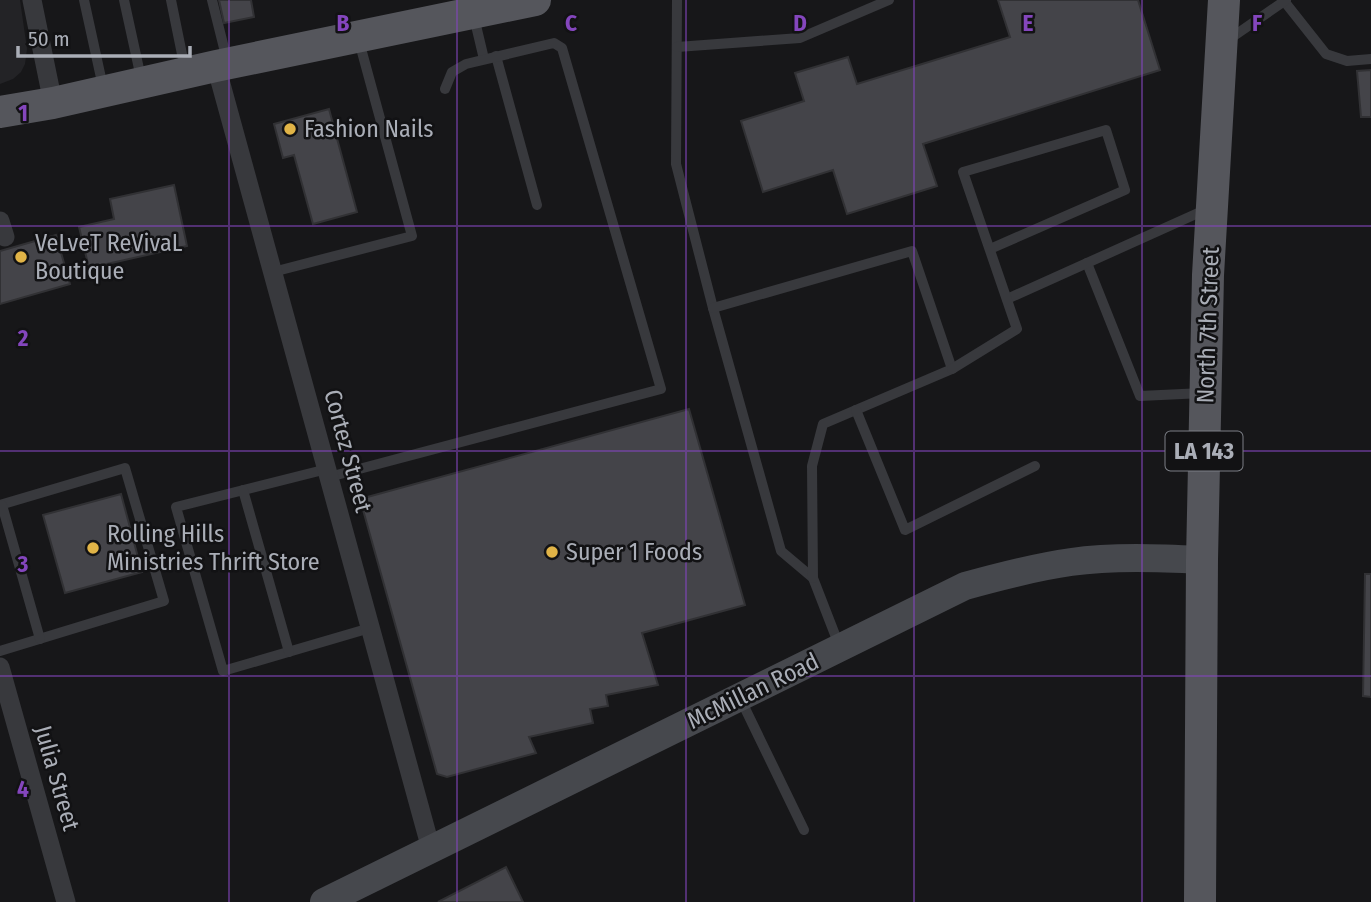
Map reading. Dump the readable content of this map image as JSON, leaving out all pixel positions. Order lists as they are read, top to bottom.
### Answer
{
  "streets": {
    "main road": ["North 7th Street", "LA 143"],
    "street": ["Cortez Street", "McMillan Road", "Julia Street"]
  },
  "crossings": [
    ["North 7th Street", "McMillan Road"],
    ["Cortez Street", "McMillan Road"]
  ],
  "places": [
    "Fashion Nails",
    "VeLveT ReVivaL Boutique",
    "Rolling Hills Ministries Thrift Store",
    "Super 1 Foods"
  ],
  "scale_bar": "50 m",
  "grid": {
    "columns": [
      "B",
      "C",
      "D",
      "E",
      "F"
    ],
    "rows": [
      "1",
      "2",
      "3",
      "4"
    ]
  }
}
